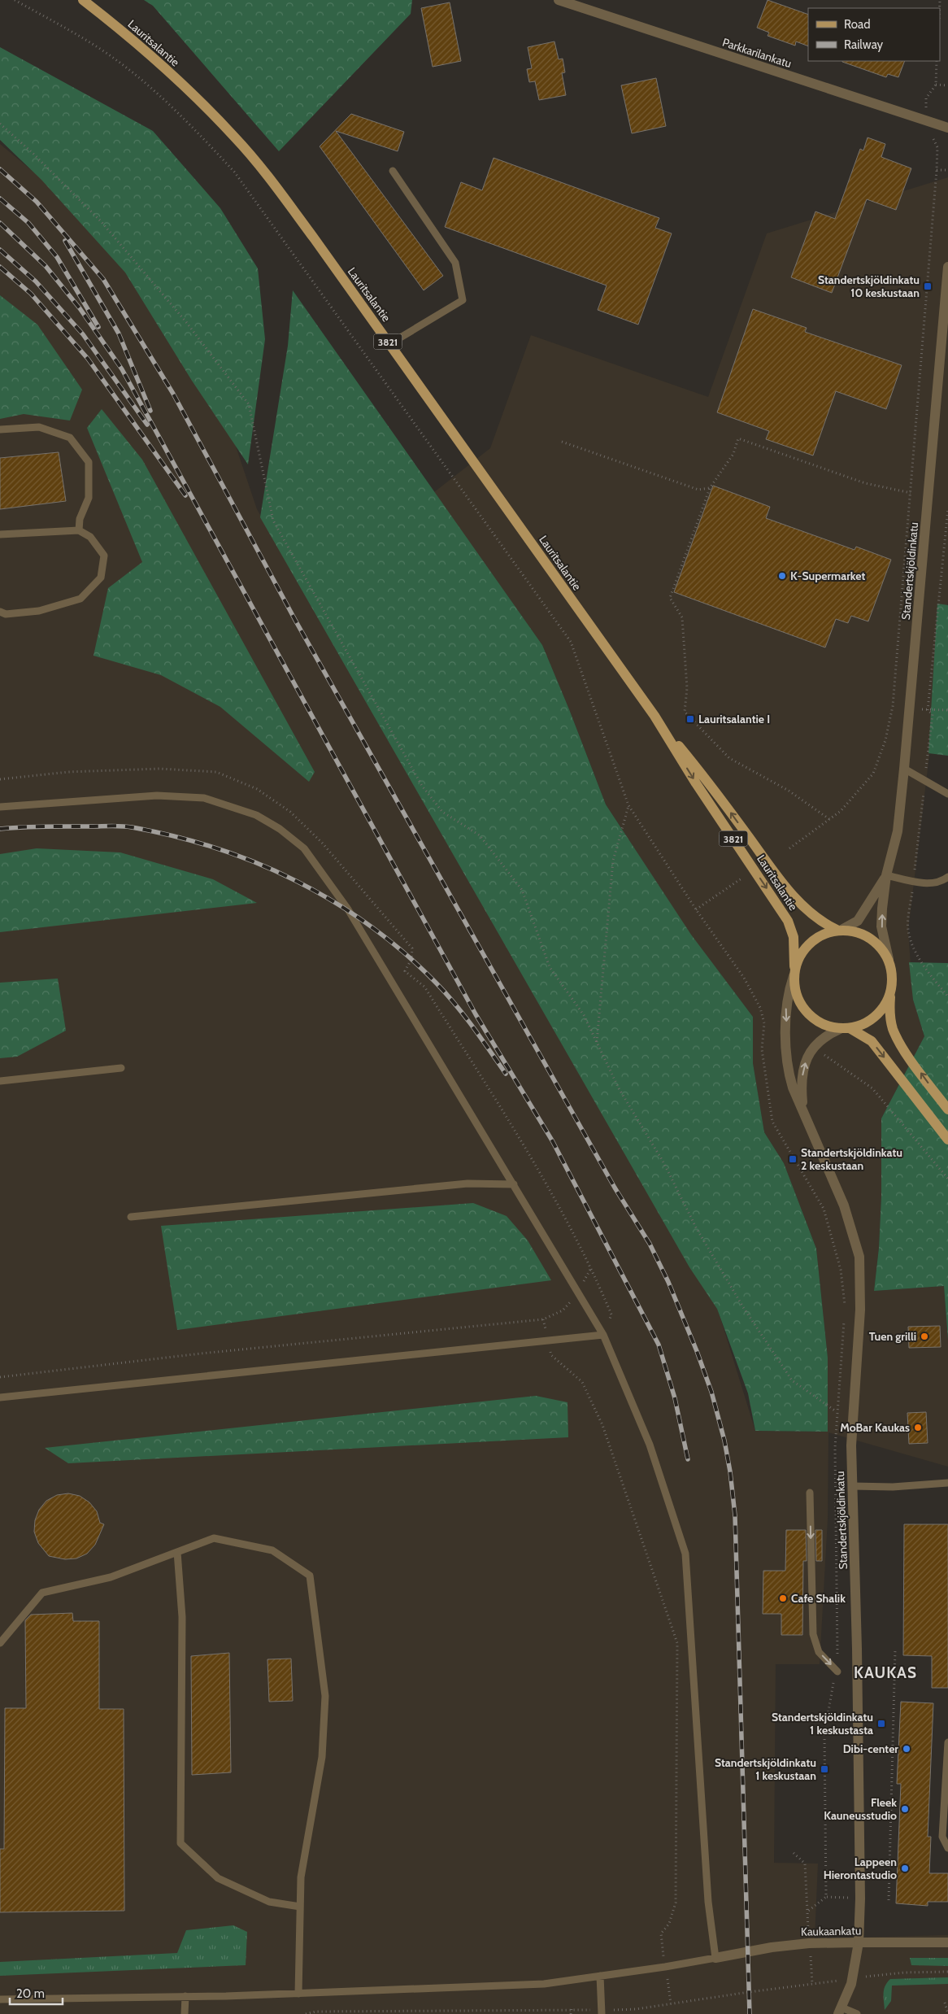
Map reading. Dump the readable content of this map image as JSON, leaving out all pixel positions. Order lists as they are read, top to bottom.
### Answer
{
  "streets": {
    "main road": ["Lauritsalantie", "3821"],
    "street": ["Parkkarilankatu", "Standertskjöldinkatu", "Kaukaankatu"]
  },
  "crossings": [
    ["Lauritsalantie", "Standertskjöldinkatu"],
    ["Standertskjöldinkatu", "Kaukaankatu"]
  ],
  "districts": ["KAUKAS"],
  "places": {
    "transit": [
      "Standertskjöldinkatu 10 keskustaan",
      "Lauritsalantie I",
      "Standertskjöldinkatu 2 keskustaan",
      "Standertskjöldinkatu 1 keskustasta",
      "Standertskjöldinkatu 1 keskustaan"
    ],
    "other": [
      "K-Supermarket",
      "Tuen grilli",
      "MoBar Kaukas",
      "Cafe Shalik",
      "Dibi-center",
      "Fleek Kauneusstudio",
      "Lappeen Hierontastudio"
    ]
  },
  "legend": ["Road", "Railway"],
  "scale_bar": "20 m"
}
